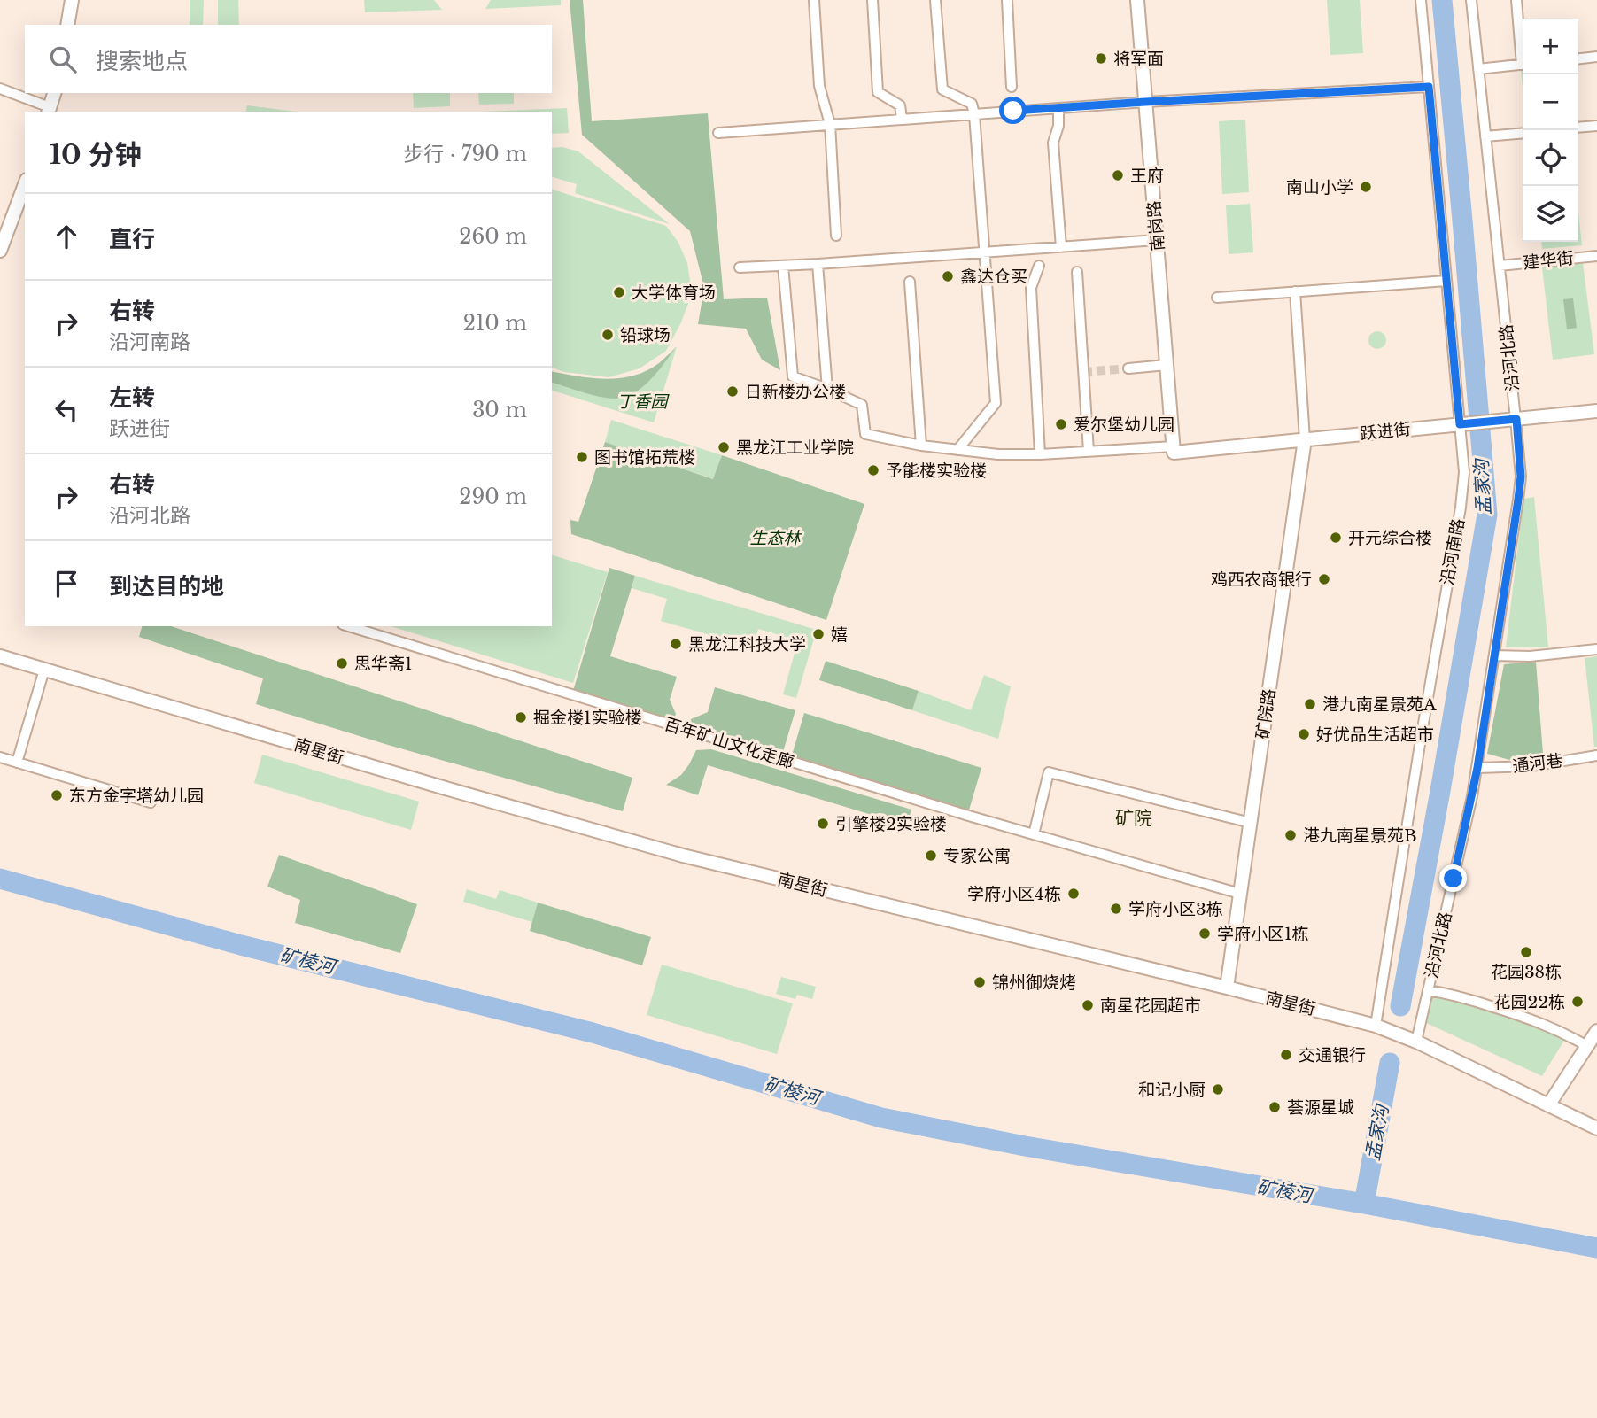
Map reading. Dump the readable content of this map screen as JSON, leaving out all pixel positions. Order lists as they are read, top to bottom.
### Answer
{
  "streets": {
    "street": [
      "南岗路",
      "建华街",
      "沿河北路",
      "跃进街",
      "沿河南路",
      "矿院路",
      "百年矿山文化走廊",
      "南星街",
      "通河巷"
    ]
  },
  "crossings": [
    ["南岗路", "跃进街"],
    ["建华街", "沿河北路"],
    ["沿河北路", "跃进街"],
    ["沿河北路", "南星街"],
    ["沿河北路", "通河巷"],
    ["跃进街", "沿河南路"],
    ["跃进街", "矿院路"],
    ["沿河南路", "南星街"],
    ["矿院路", "百年矿山文化走廊"],
    ["矿院路", "南星街"]
  ],
  "districts": ["矿院"],
  "water": ["孟家沟", "矿棱河"],
  "parks": ["丁香园", "生态林"],
  "places": [
    "将军面",
    "王府",
    "南山小学",
    "鑫达仓买",
    "大学体育场",
    "铅球场",
    "日新楼办公楼",
    "爱尔堡幼儿园",
    "黑龙江工业学院",
    "图书馆拓荒楼",
    "予能楼实验楼",
    "开元综合楼",
    "鸡西农商银行",
    "嬉",
    "黑龙江科技大学",
    "思华斋1",
    "港九南星景苑A",
    "掘金楼1实验楼",
    "好优品生活超市",
    "东方金字塔幼儿园",
    "引擎楼2实验楼",
    "港九南星景苑B",
    "专家公寓",
    "学府小区4栋",
    "学府小区3栋",
    "学府小区1栋",
    "花园38栋",
    "锦州御烧烤",
    "花园22栋",
    "南星花园超市",
    "交通银行",
    "和记小厨",
    "荟源星城"
  ],
  "page": {
    "map_buttons": ["+", "−"],
    "search": "搜索地点",
    "heading": ["10 分钟", "步行 · 790 m"],
    "list": [
      ["直行", "260 m"],
      ["右转", "沿河南路", "210 m"],
      ["左转", "跃进街", "30 m"],
      ["右转", "沿河北路", "290 m"],
      "到达目的地"
    ]
  }
}
